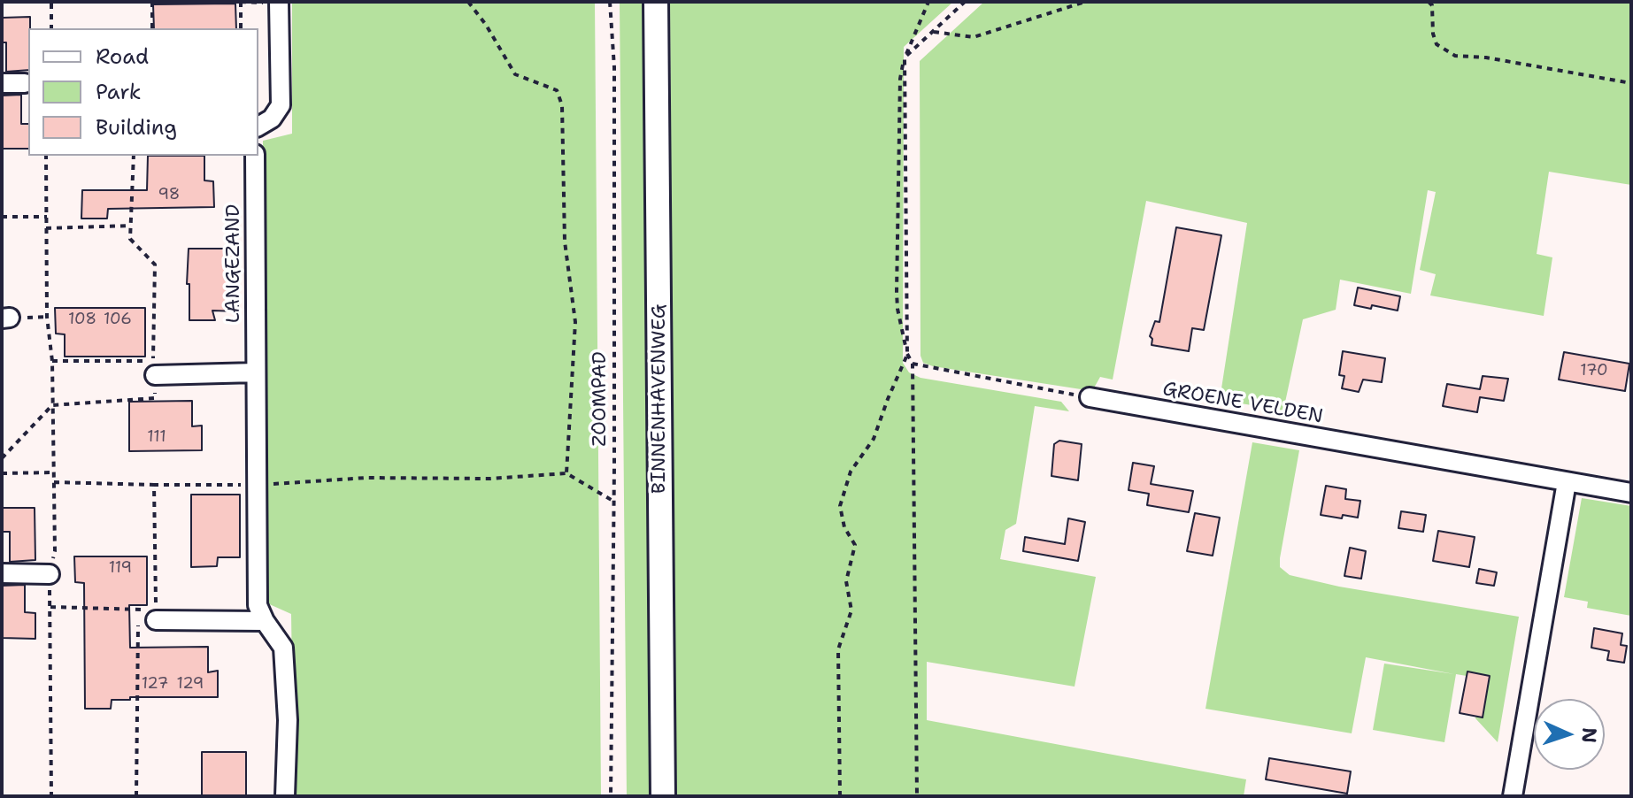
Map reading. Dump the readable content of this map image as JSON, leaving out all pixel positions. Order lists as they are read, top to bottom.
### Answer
{
  "streets": {
    "street": ["LANGEZAND", "BINNENHAVENWEG", "GROENE VELDEN"],
    "path": ["ZOOMPAD"]
  },
  "house_numbers": [
    "98",
    "108",
    "106",
    "170",
    "111",
    "119",
    "127",
    "129"
  ],
  "legend": ["Road", "Park", "Building"],
  "north": "right"
}
